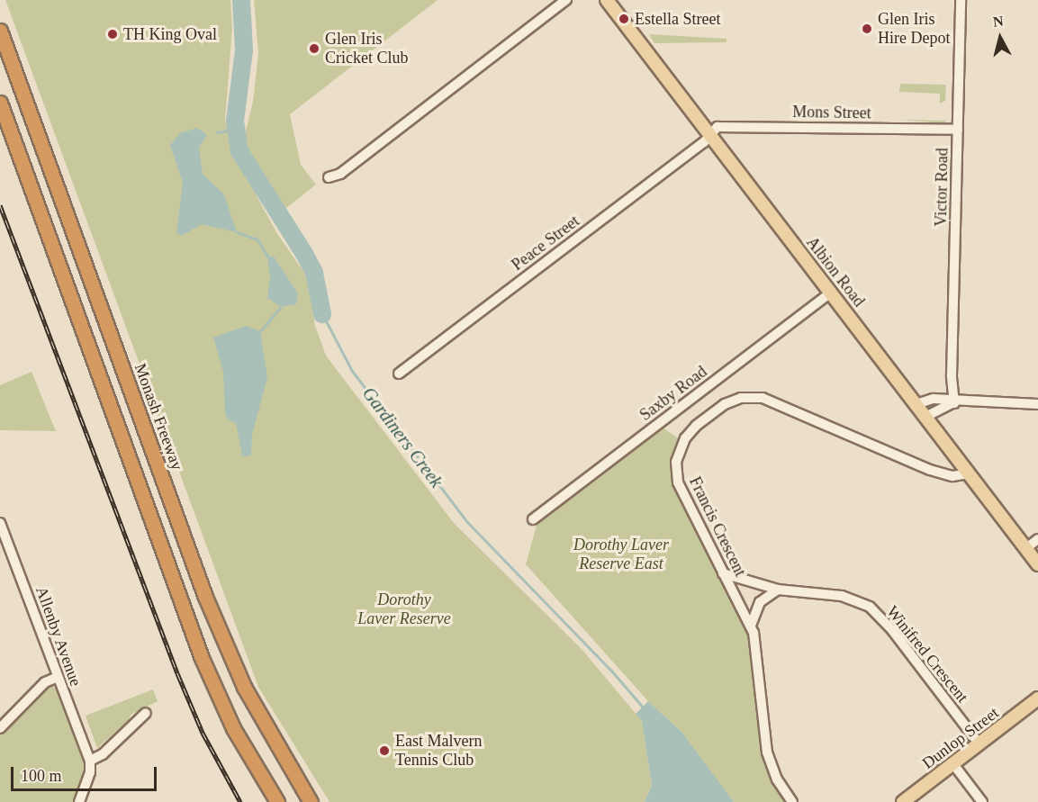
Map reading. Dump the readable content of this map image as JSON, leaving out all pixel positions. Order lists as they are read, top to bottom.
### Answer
{
  "streets": {
    "highway": ["Monash Freeway"],
    "main road": ["Albion Road", "Dunlop Street"],
    "street": [
      "Mons Street",
      "Victor Road",
      "Peace Street",
      "Saxby Road",
      "Francis Crescent",
      "Allenby Avenue",
      "Winifred Crescent"
    ]
  },
  "crossings": [
    ["Mons Street", "Victor Road"],
    ["Mons Street", "Peace Street"],
    ["Mons Street", "Albion Road"],
    ["Peace Street", "Albion Road"],
    ["Albion Road", "Saxby Road"],
    ["Albion Road", "Francis Crescent"],
    ["Francis Crescent", "Winifred Crescent"],
    ["Winifred Crescent", "Dunlop Street"]
  ],
  "water": ["Gardiners Creek"],
  "parks": ["Dorothy Laver Reserve East", "Dorothy Laver Reserve"],
  "places": [
    "Estella Street",
    "Glen Iris Hire Depot",
    "TH King Oval",
    "Glen Iris Cricket Club",
    "East Malvern Tennis Club"
  ],
  "scale_bar": "100 m",
  "north": "top"
}
